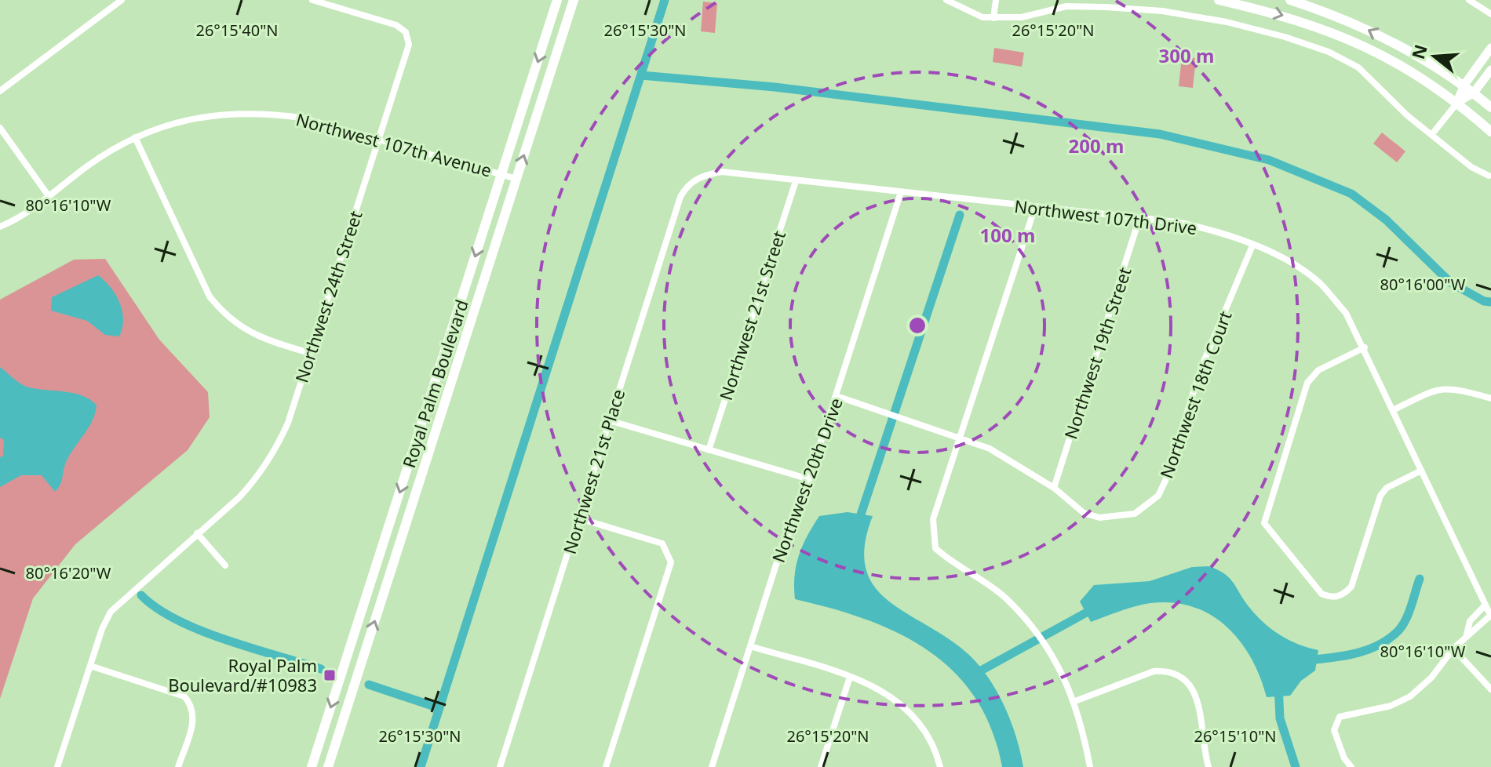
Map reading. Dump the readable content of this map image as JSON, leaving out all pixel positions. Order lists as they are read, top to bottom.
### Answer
{
  "streets": {
    "main road": ["Royal Palm Boulevard"],
    "street": [
      "Northwest 107th Avenue",
      "Northwest 107th Drive",
      "Northwest 24th Street",
      "Northwest 21st Street",
      "Northwest 19th Street",
      "Northwest 18th Court",
      "Northwest 21st Place",
      "Northwest 20th Drive"
    ]
  },
  "crossings": [
    ["Northwest 107th Avenue", "Northwest 24th Street"],
    ["Northwest 107th Avenue", "Royal Palm Boulevard"],
    ["Northwest 107th Drive", "Northwest 21st Street"],
    ["Northwest 107th Drive", "Northwest 19th Street"],
    ["Northwest 107th Drive", "Northwest 18th Court"],
    ["Northwest 107th Drive", "Northwest 21st Place"],
    ["Northwest 107th Drive", "Northwest 20th Drive"],
    ["Northwest 19th Street", "Northwest 18th Court"]
  ],
  "places": {
    "transit": ["Royal Palm Boulevard/#10983"]
  },
  "north": "left",
  "coordinates": [
    "26°15'40\"N",
    "26°15'30\"N",
    "26°15'20\"N",
    "80°16'10\"W",
    "80°16'00\"W",
    "80°16'20\"W",
    "26°15'10\"N"
  ],
  "rings": ["300 m", "200 m", "100 m"]
}
